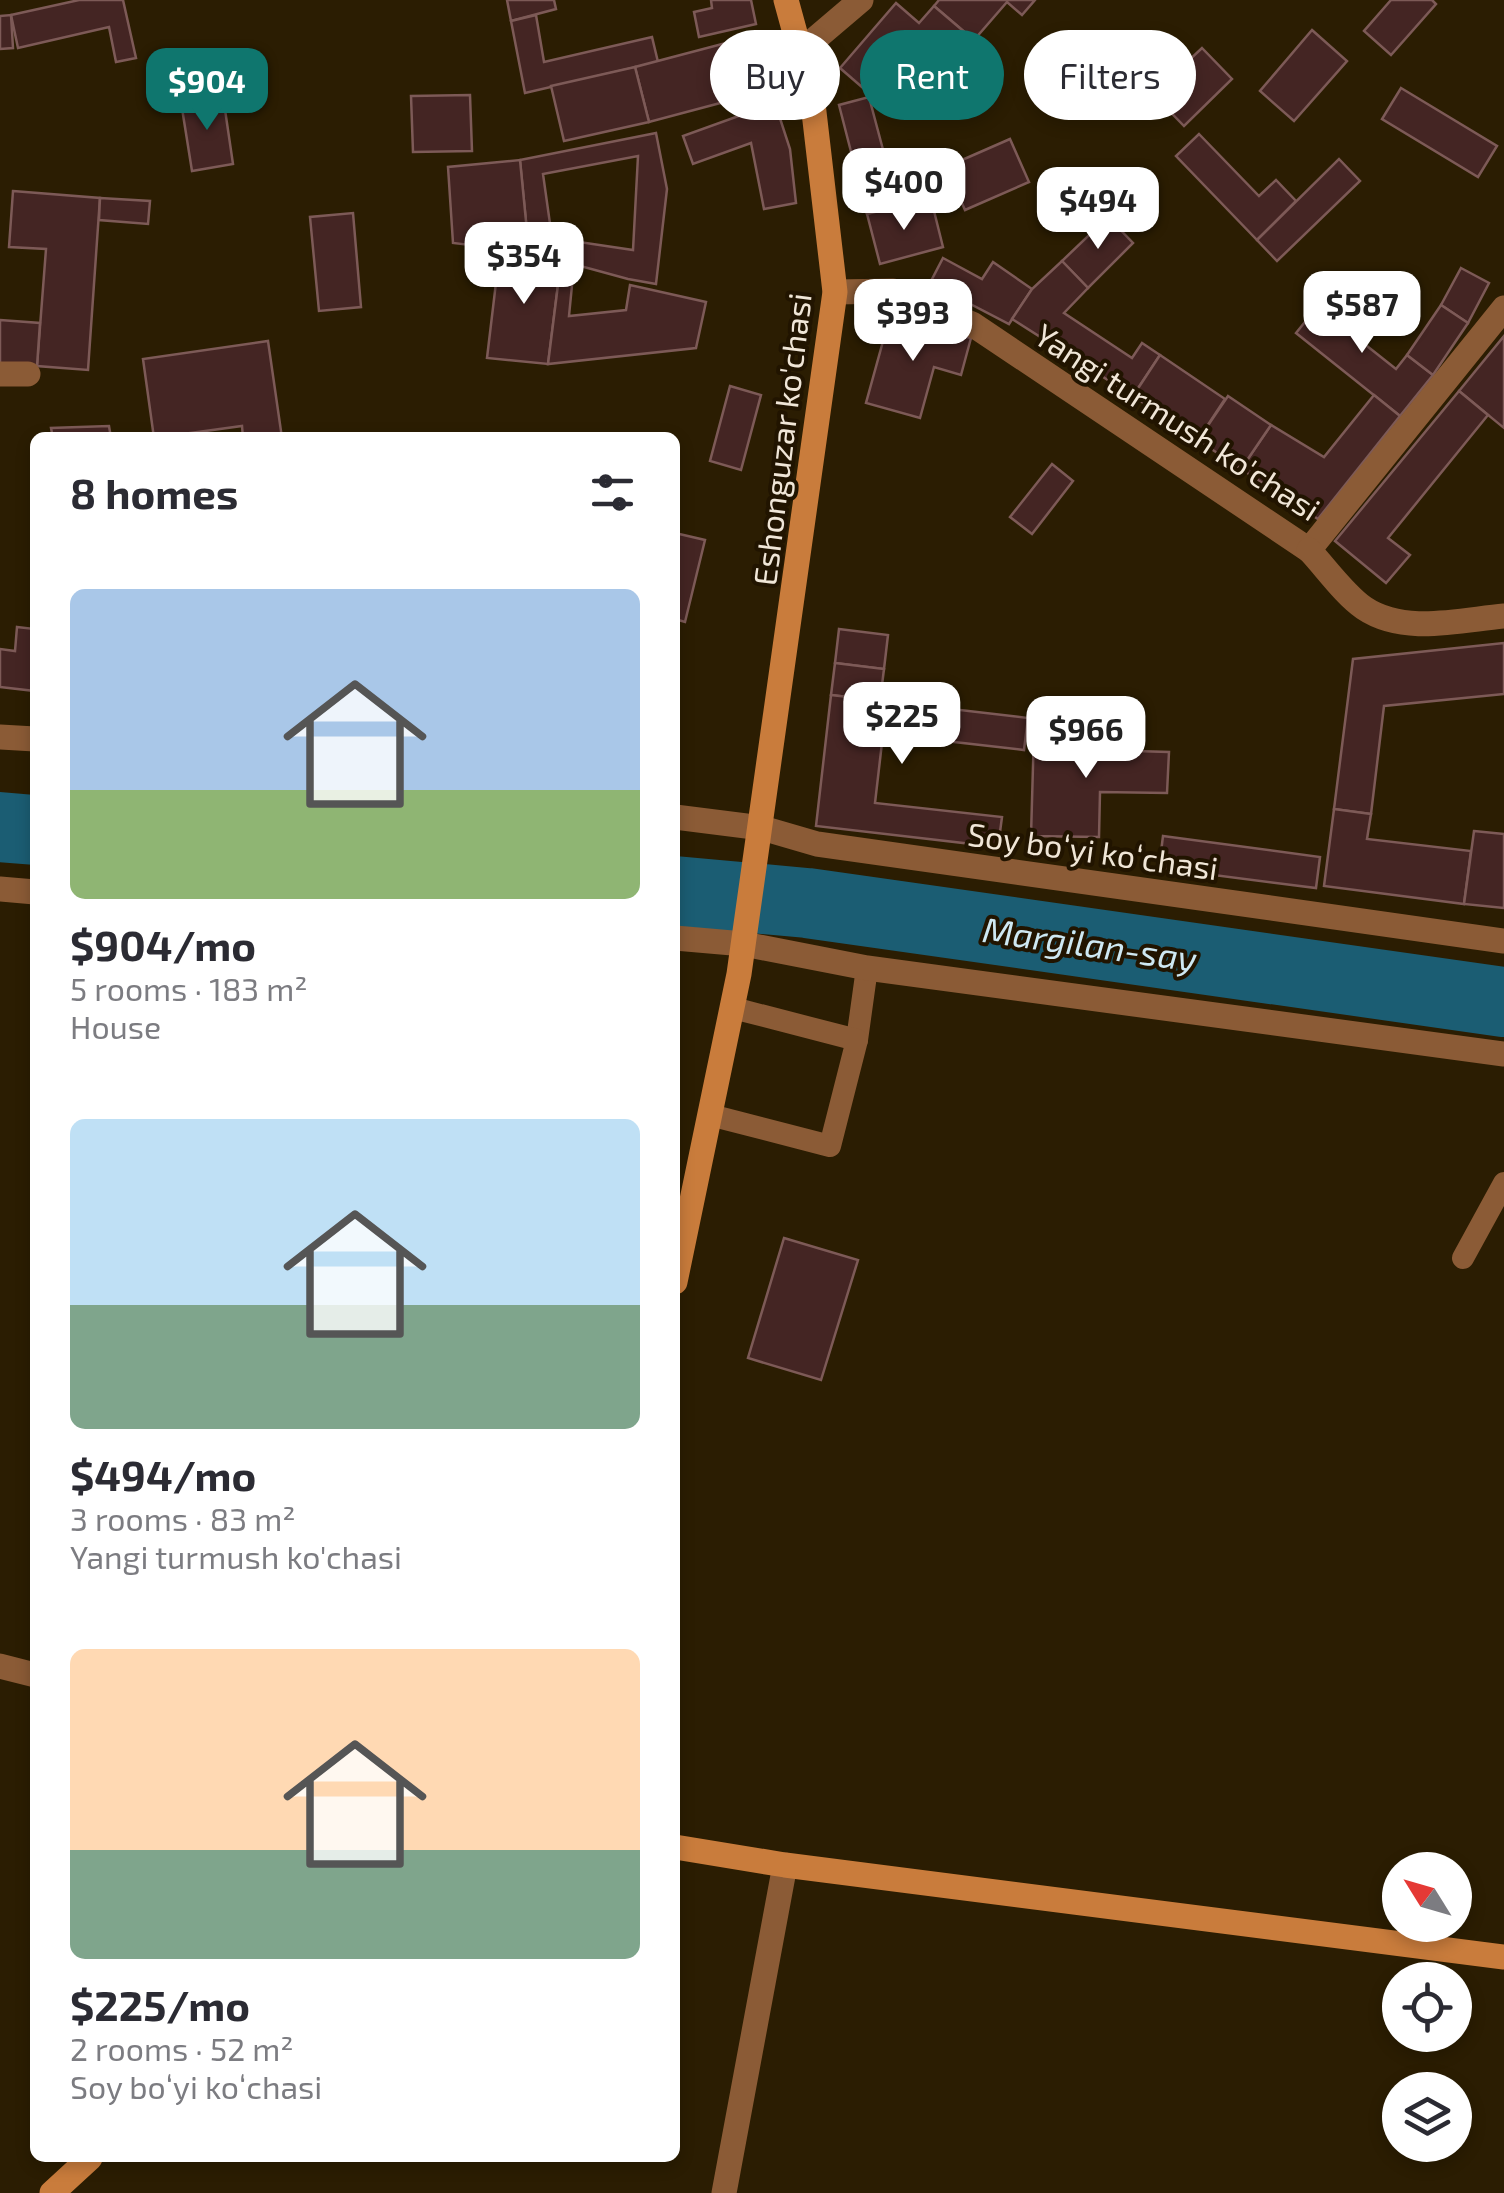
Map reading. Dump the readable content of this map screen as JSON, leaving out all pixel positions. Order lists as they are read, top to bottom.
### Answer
{
  "streets": {
    "street": ["Yangi turmush ko'chasi", "Eshonguzar ko'chasi", "Soy boʻyi koʻchasi"]
  },
  "crossings": [
    ["Yangi turmush ko'chasi", "Eshonguzar ko'chasi"],
    ["Eshonguzar ko'chasi", "Soy boʻyi koʻchasi"]
  ],
  "water": ["Margilan-say"],
  "north": "top left",
  "page": {
    "chip": ["Buy", "Rent", "Filters"],
    "price": [
      "$904",
      "$400",
      "$494",
      "$354",
      "$587",
      "$393",
      "$225",
      "$966"
    ],
    "heading": "8 homes",
    "list": [
      {
        "name": "$904/mo",
        "note": "5 rooms · 183 m² · House"
      },
      {
        "name": "$494/mo",
        "note": "3 rooms · 83 m² · Yangi turmush ko'chasi"
      },
      {
        "name": "$225/mo",
        "note": "2 rooms · 52 m² · Soy boʻyi koʻchasi"
      }
    ]
  }
}
